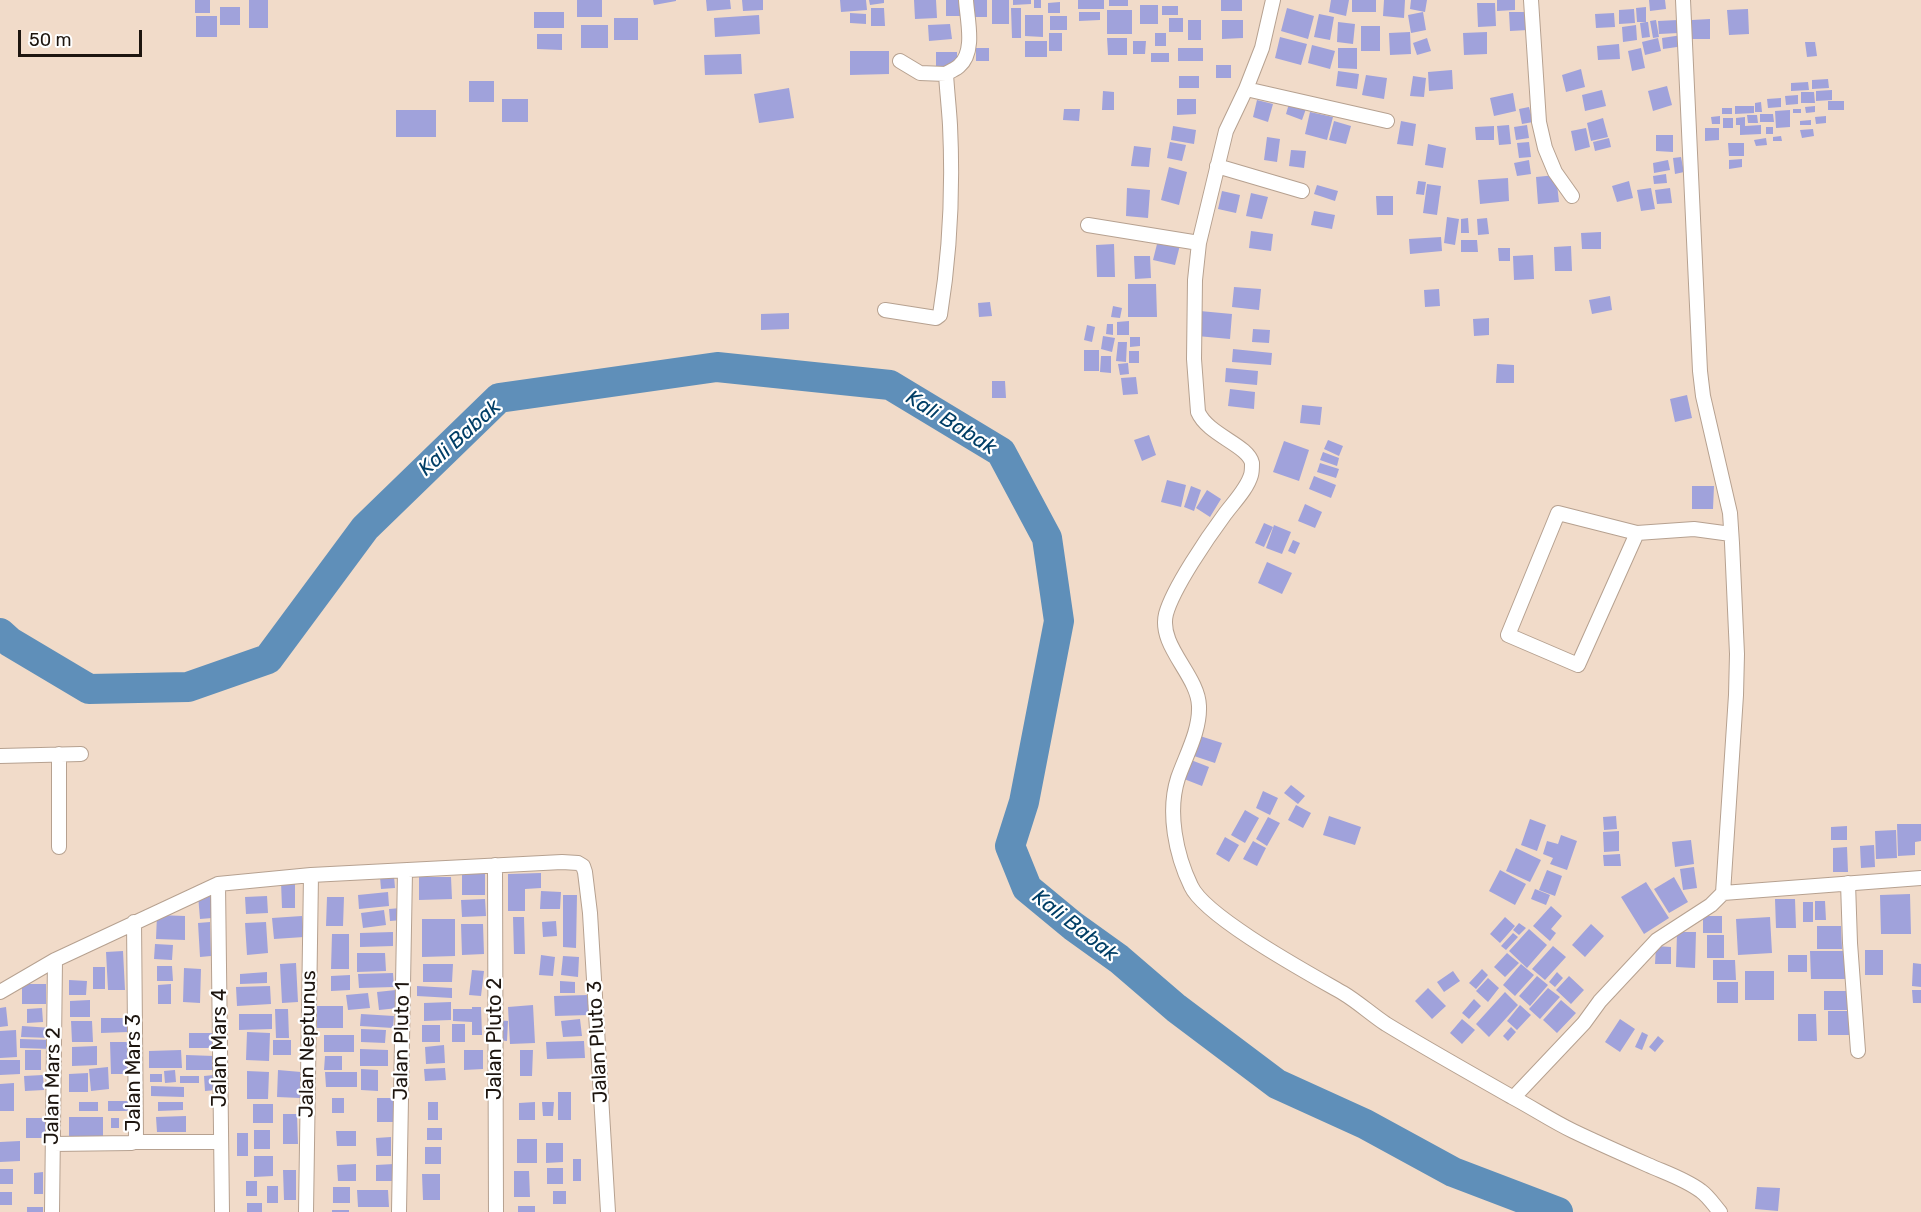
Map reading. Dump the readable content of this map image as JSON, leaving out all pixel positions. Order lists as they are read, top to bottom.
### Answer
{
  "streets": {
    "street": [
      "Jalan Pluto 2",
      "Jalan Pluto 1",
      "Jalan Pluto 3",
      "Jalan Neptunus",
      "Jalan Mars 4",
      "Jalan Mars 3",
      "Jalan Mars 2"
    ]
  },
  "crossings": [
    ["Jalan Pluto 2", "Jalan Pluto 3"],
    ["Jalan Mars 3", "Jalan Mars 2"]
  ],
  "water": ["Kali Babak"],
  "scale_bar": "50 m"
}
